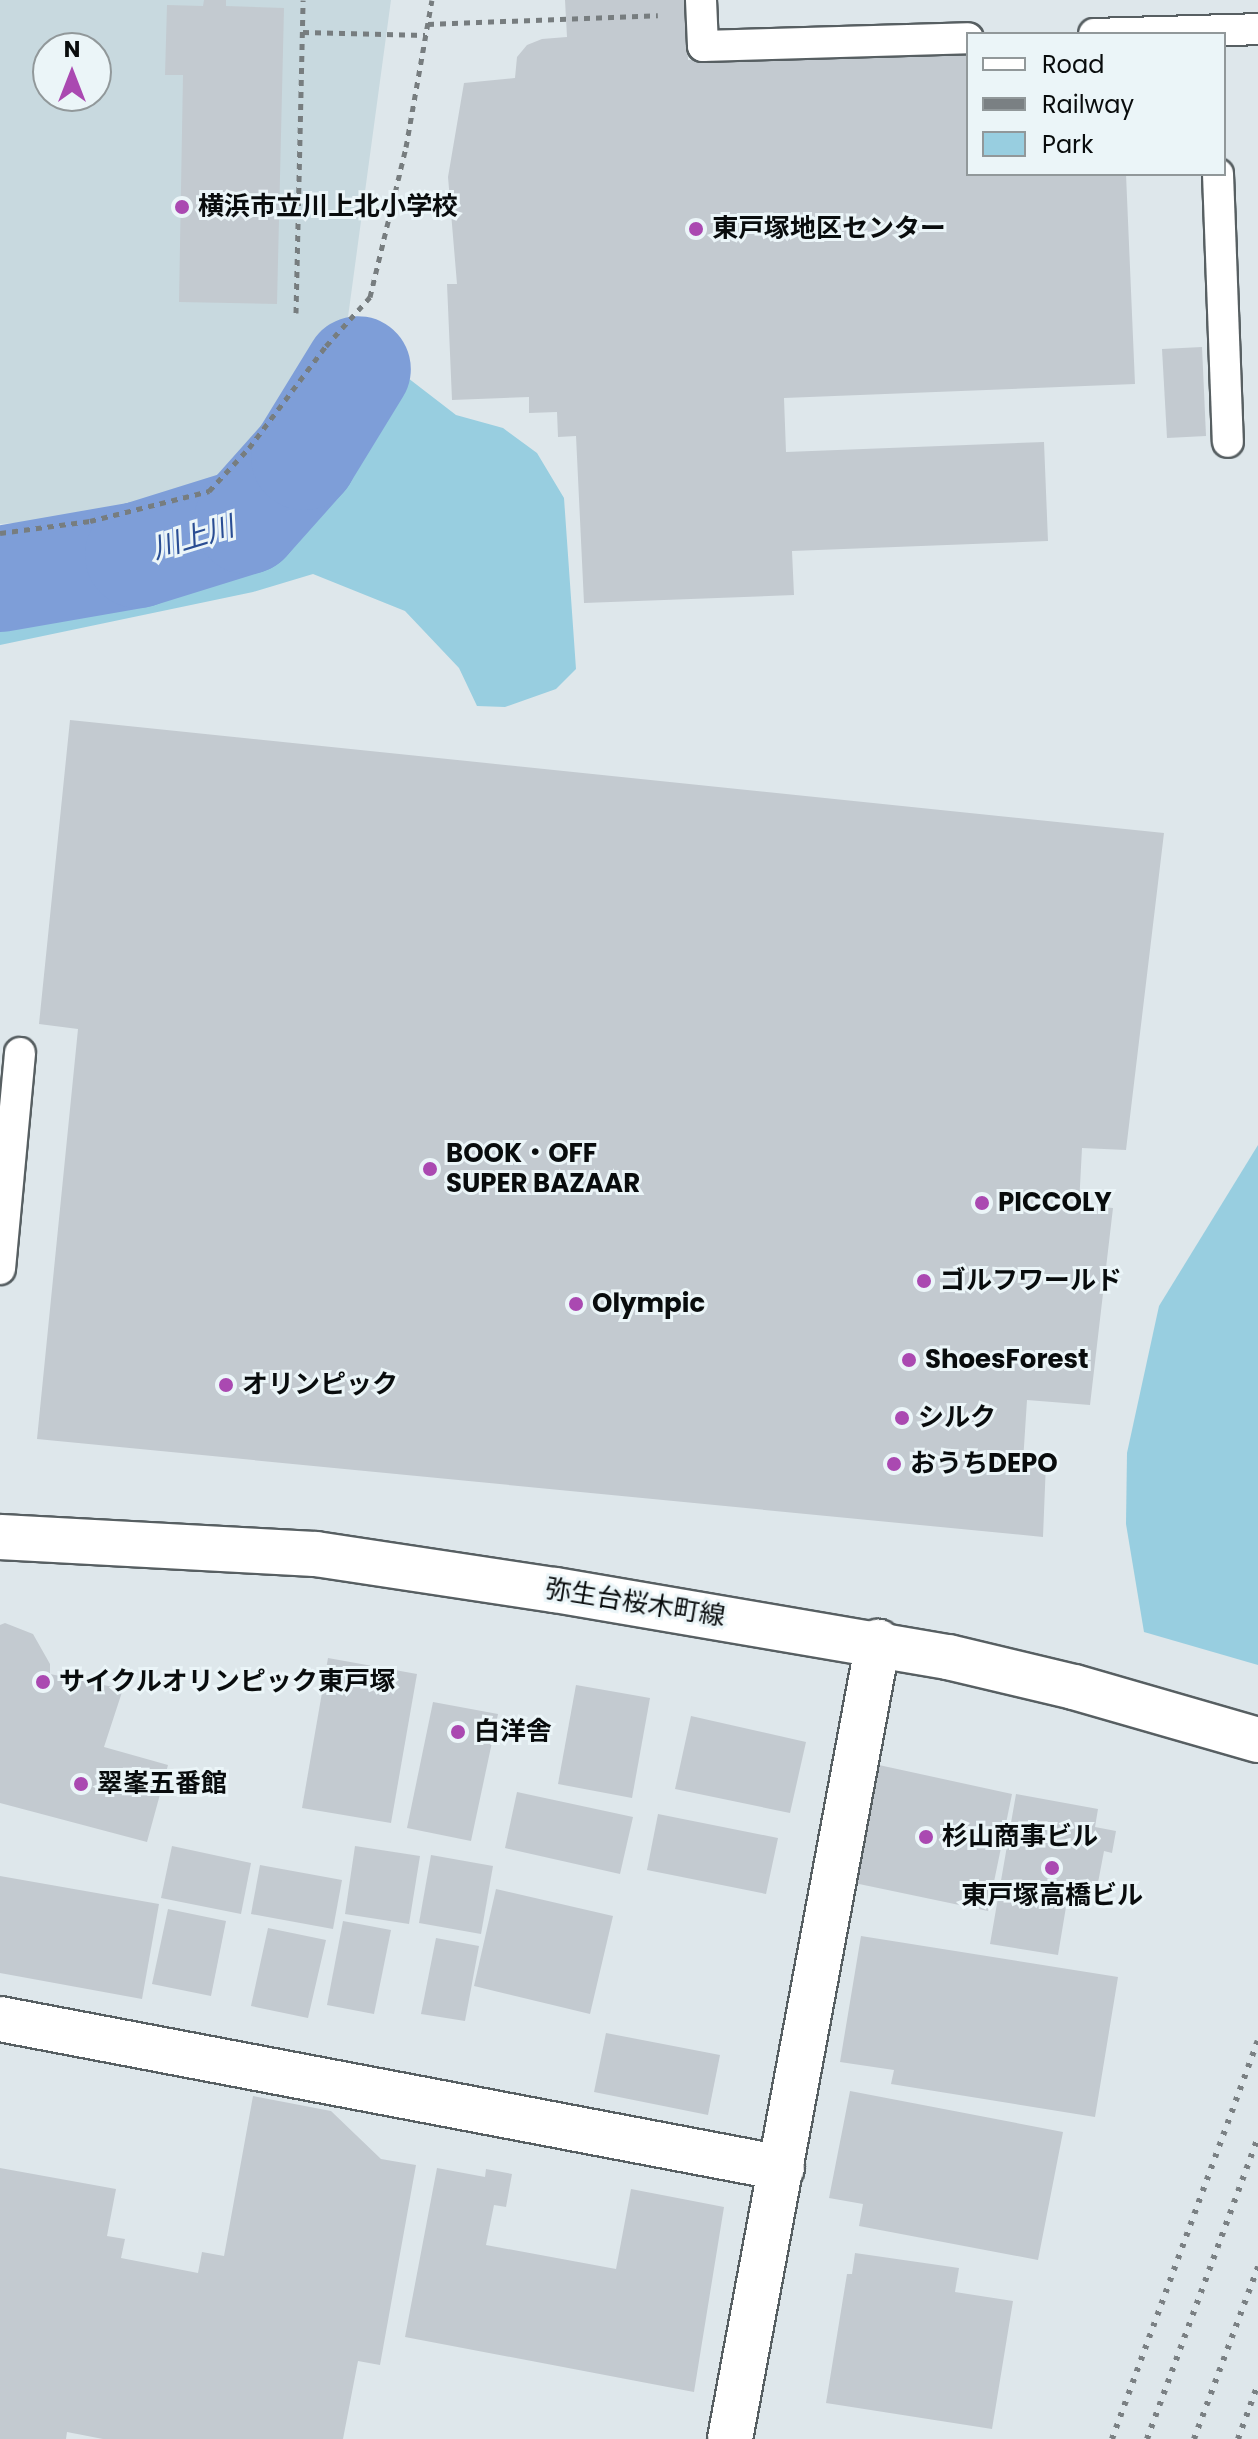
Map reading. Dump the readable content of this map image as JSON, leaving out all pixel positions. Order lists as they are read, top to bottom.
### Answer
{
  "streets": {
    "street": ["弥生台桜木町線"]
  },
  "water": ["川上川"],
  "places": [
    "横浜市立川上北小学校",
    "東戸塚地区センター",
    "BOOK・OFF SUPER BAZAAR",
    "PICCOLY",
    "ゴルフワールド",
    "Olympic",
    "ShoesForest",
    "オリンピック",
    "シルク",
    "おうちDEPO",
    "サイクルオリンピック東戸塚",
    "白洋舎",
    "翠峯五番館",
    "杉山商事ビル",
    "東戸塚高橋ビル"
  ],
  "legend": ["Road", "Railway", "Park"],
  "north": "top"
}
